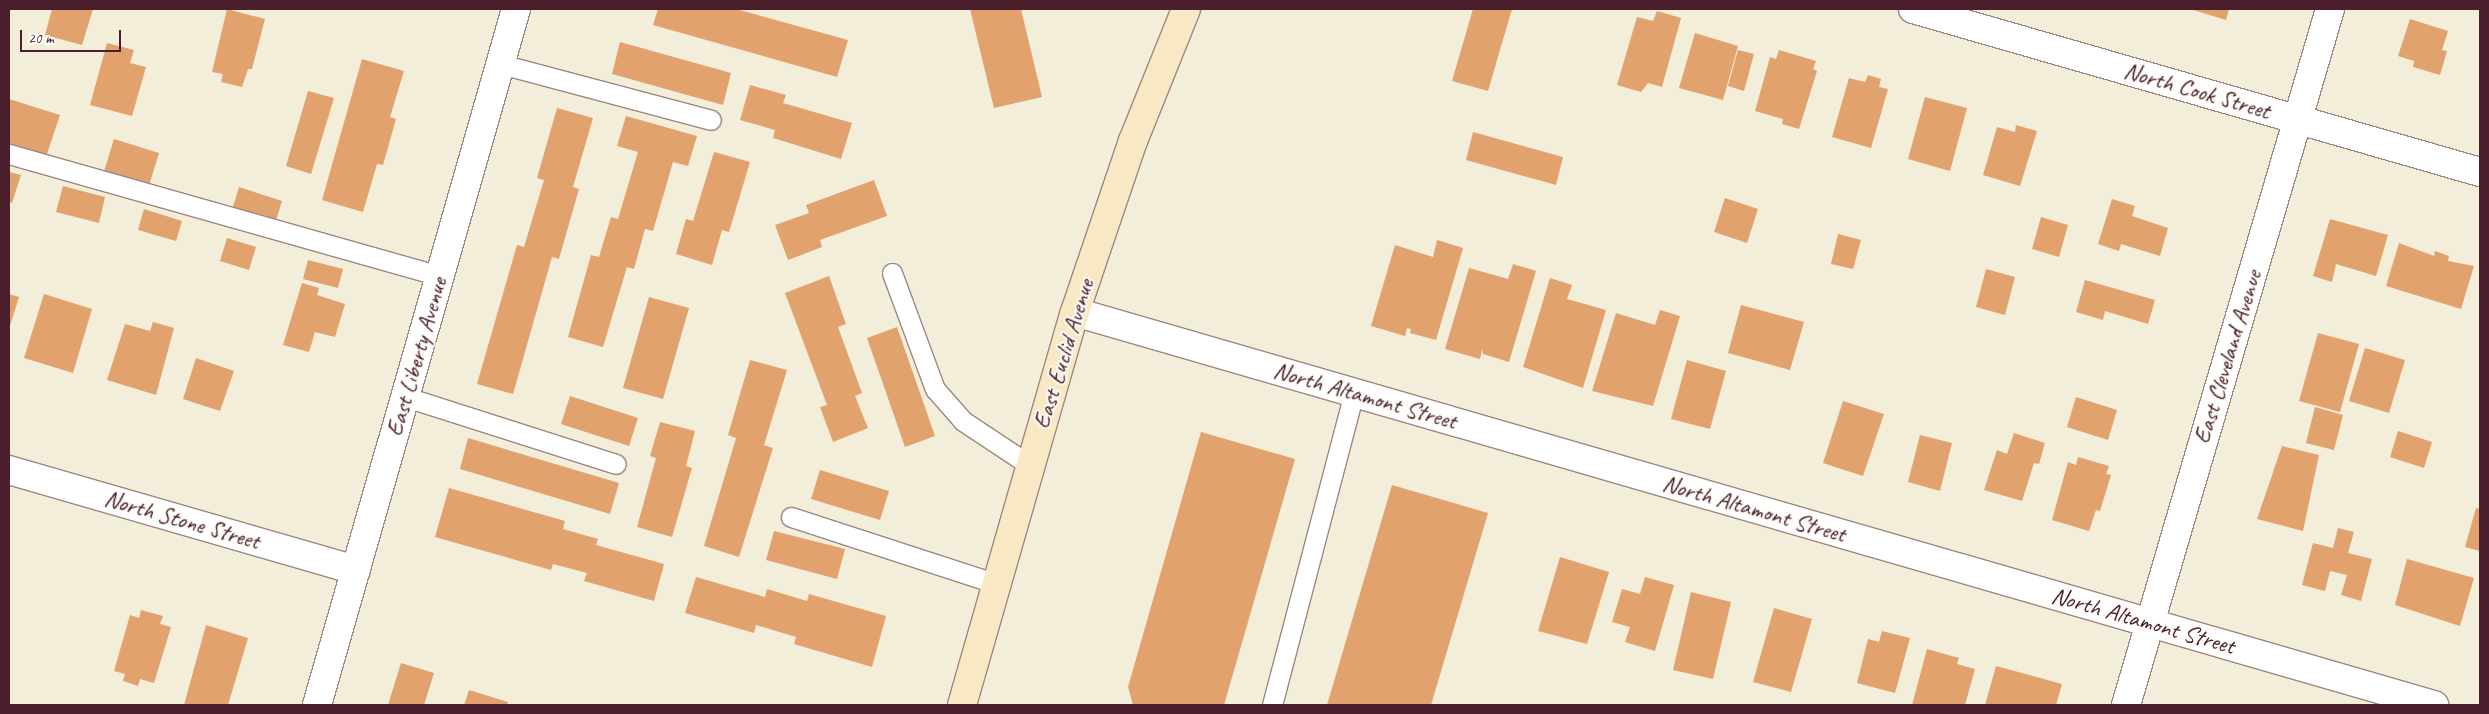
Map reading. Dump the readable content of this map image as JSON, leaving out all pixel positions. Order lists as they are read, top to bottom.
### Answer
{
  "streets": {
    "main road": ["East Euclid Avenue"],
    "street": [
      "North Cook Street",
      "East Liberty Avenue",
      "East Cleveland Avenue",
      "North Altamont Street",
      "North Stone Street"
    ]
  },
  "crossings": [
    ["North Cook Street", "East Cleveland Avenue"],
    ["East Euclid Avenue", "North Altamont Street"],
    ["East Liberty Avenue", "North Stone Street"],
    ["East Cleveland Avenue", "North Altamont Street"]
  ],
  "scale_bar": "20 m"
}
